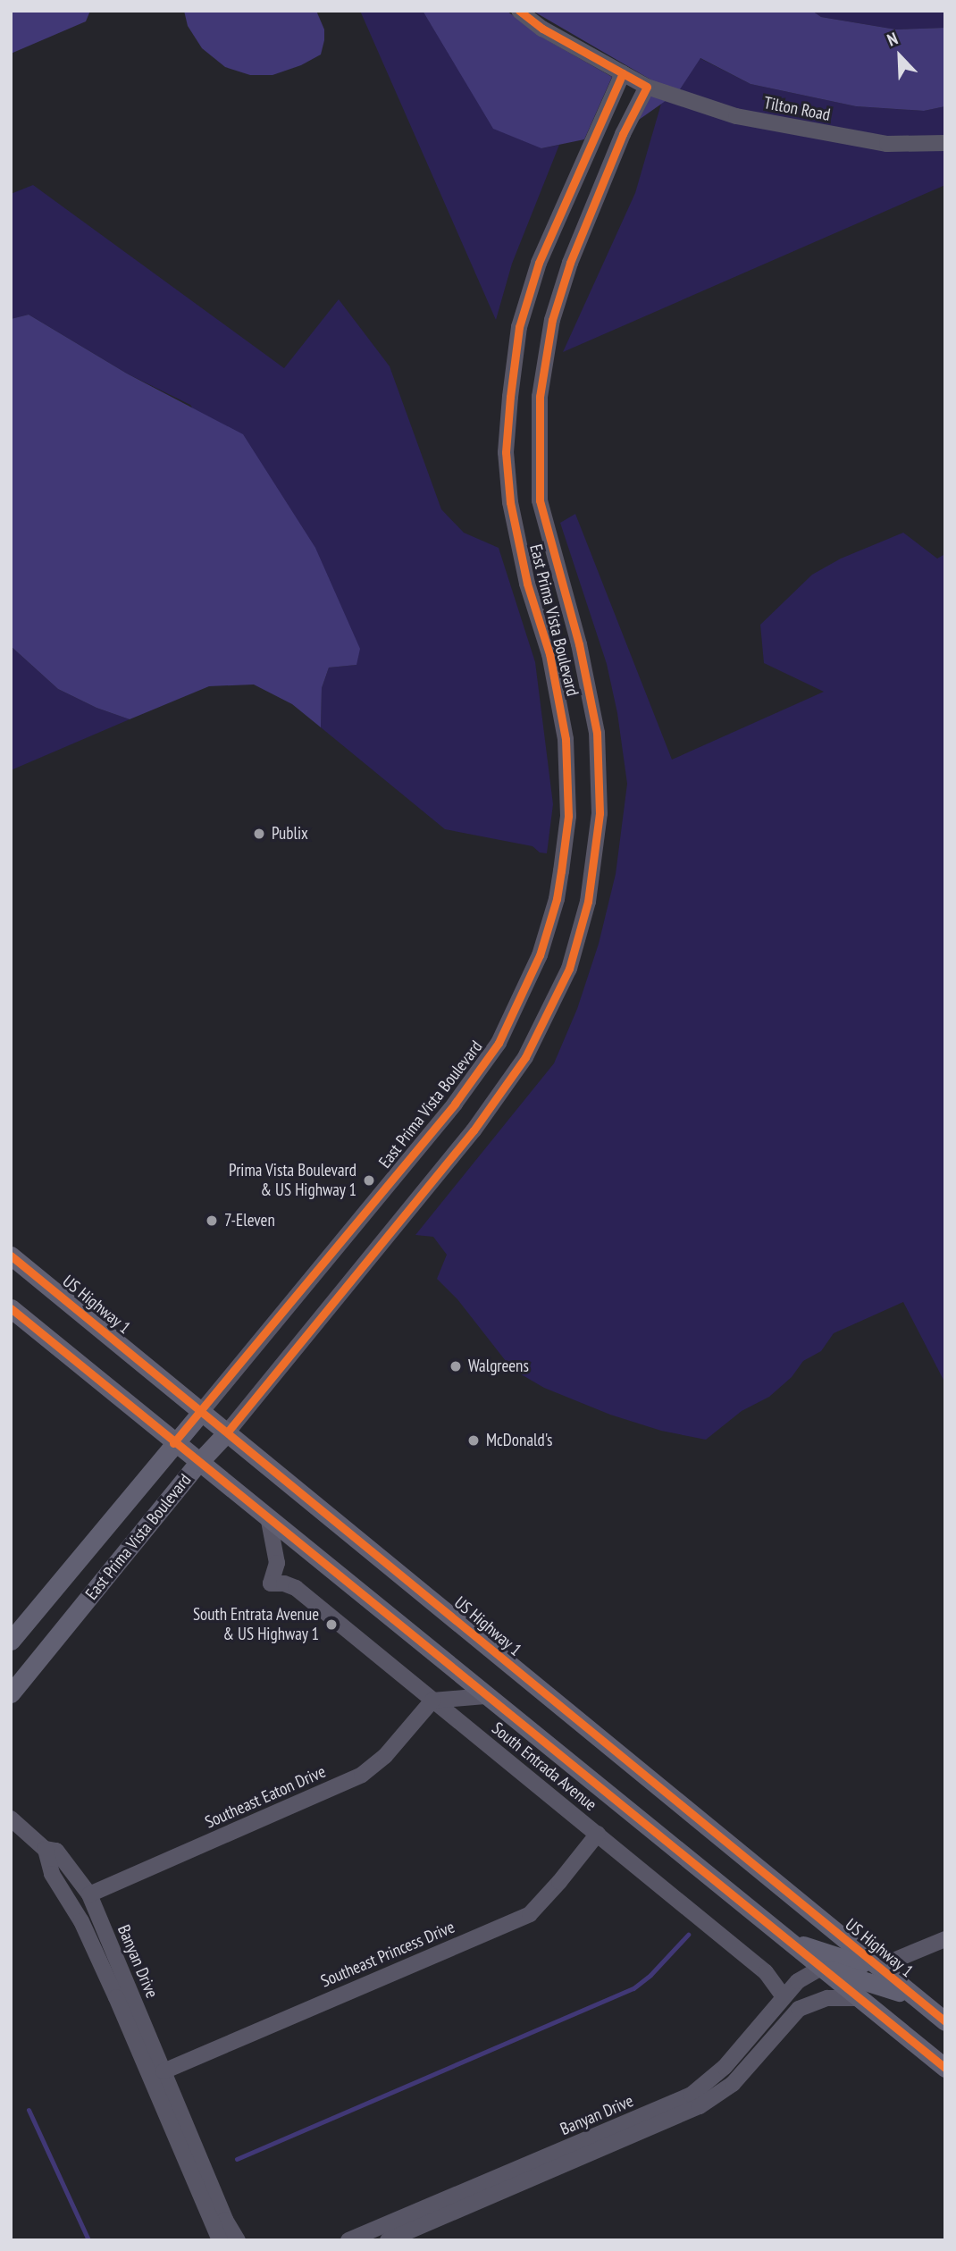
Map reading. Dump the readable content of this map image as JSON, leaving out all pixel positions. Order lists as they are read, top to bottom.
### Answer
{
  "streets": {
    "main road": ["East Prima Vista Boulevard", "US Highway 1"],
    "street": [
      "Tilton Road",
      "South Entrada Avenue",
      "Southeast Eaton Drive",
      "Southeast Princess Drive",
      "Banyan Drive"
    ]
  },
  "crossings": [
    ["Tilton Road", "East Prima Vista Boulevard"],
    ["East Prima Vista Boulevard", "US Highway 1"],
    ["South Entrada Avenue", "Southeast Eaton Drive"],
    ["South Entrada Avenue", "Southeast Princess Drive"],
    ["South Entrada Avenue", "Banyan Drive"],
    ["Southeast Eaton Drive", "Banyan Drive"],
    ["Southeast Princess Drive", "Banyan Drive"]
  ],
  "places": [
    "Publix",
    "Prima Vista Boulevard & US Highway 1",
    "7-Eleven",
    "Walgreens",
    "McDonald's",
    "South Entrata Avenue & US Highway 1"
  ],
  "north": "top left"
}
